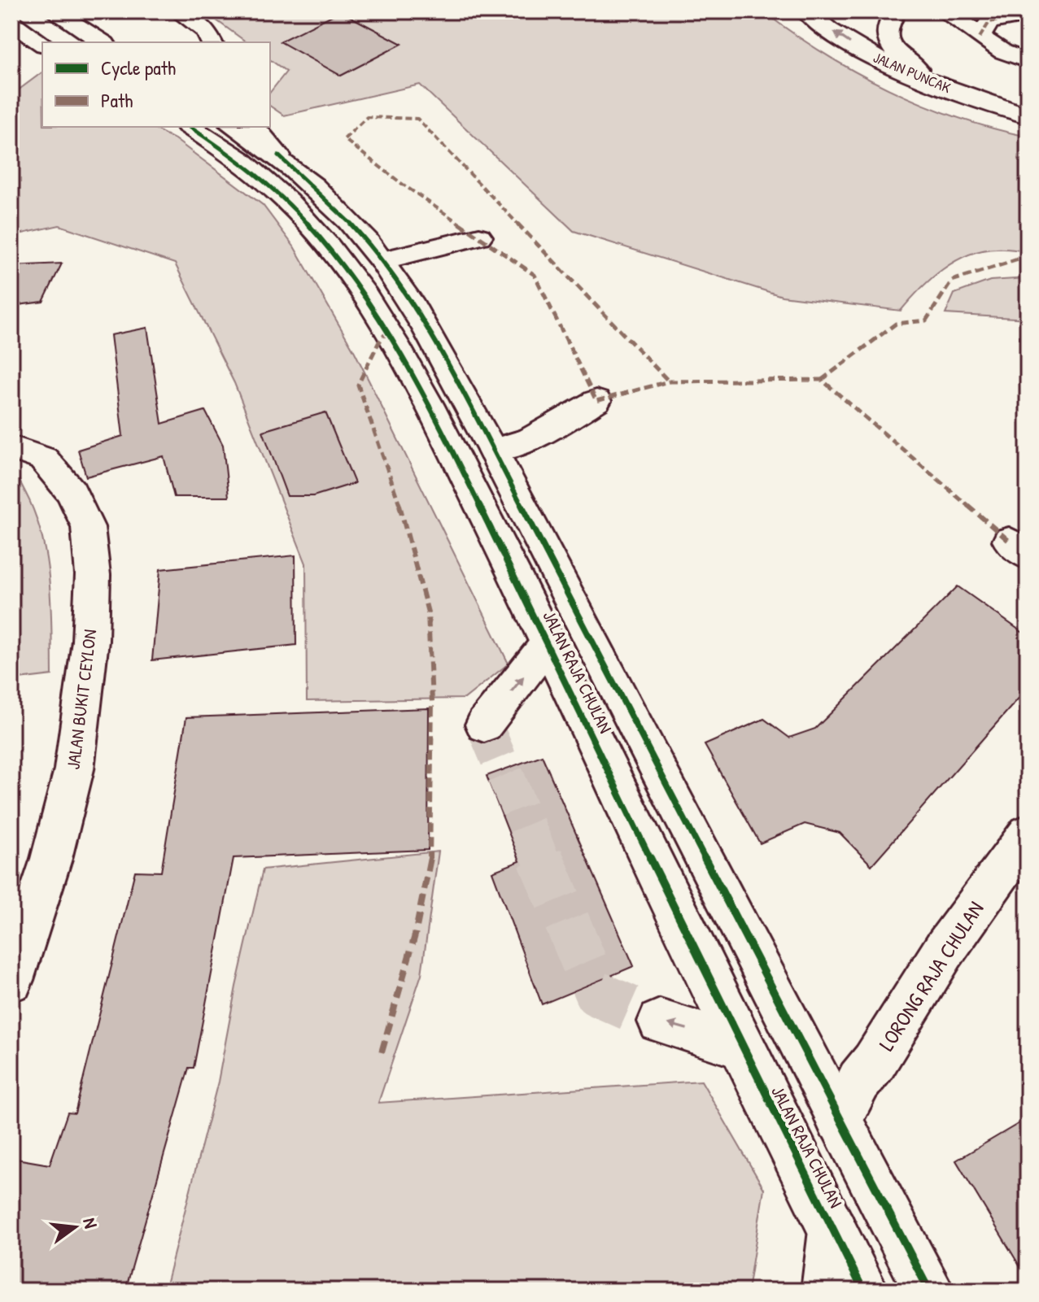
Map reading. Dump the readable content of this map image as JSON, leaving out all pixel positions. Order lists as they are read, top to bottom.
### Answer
{
  "streets": {
    "main road": [
      "JALAN PUNCAK",
      "JALAN RAJA CHULAN",
      "JALAN BUKIT CEYLON",
      "LORONG RAJA CHULAN"
    ]
  },
  "crossings": [
    ["JALAN RAJA CHULAN", "LORONG RAJA CHULAN"]
  ],
  "one_way": ["JALAN PUNCAK"],
  "legend": ["Cycle path", "Path"],
  "north": "right"
}
